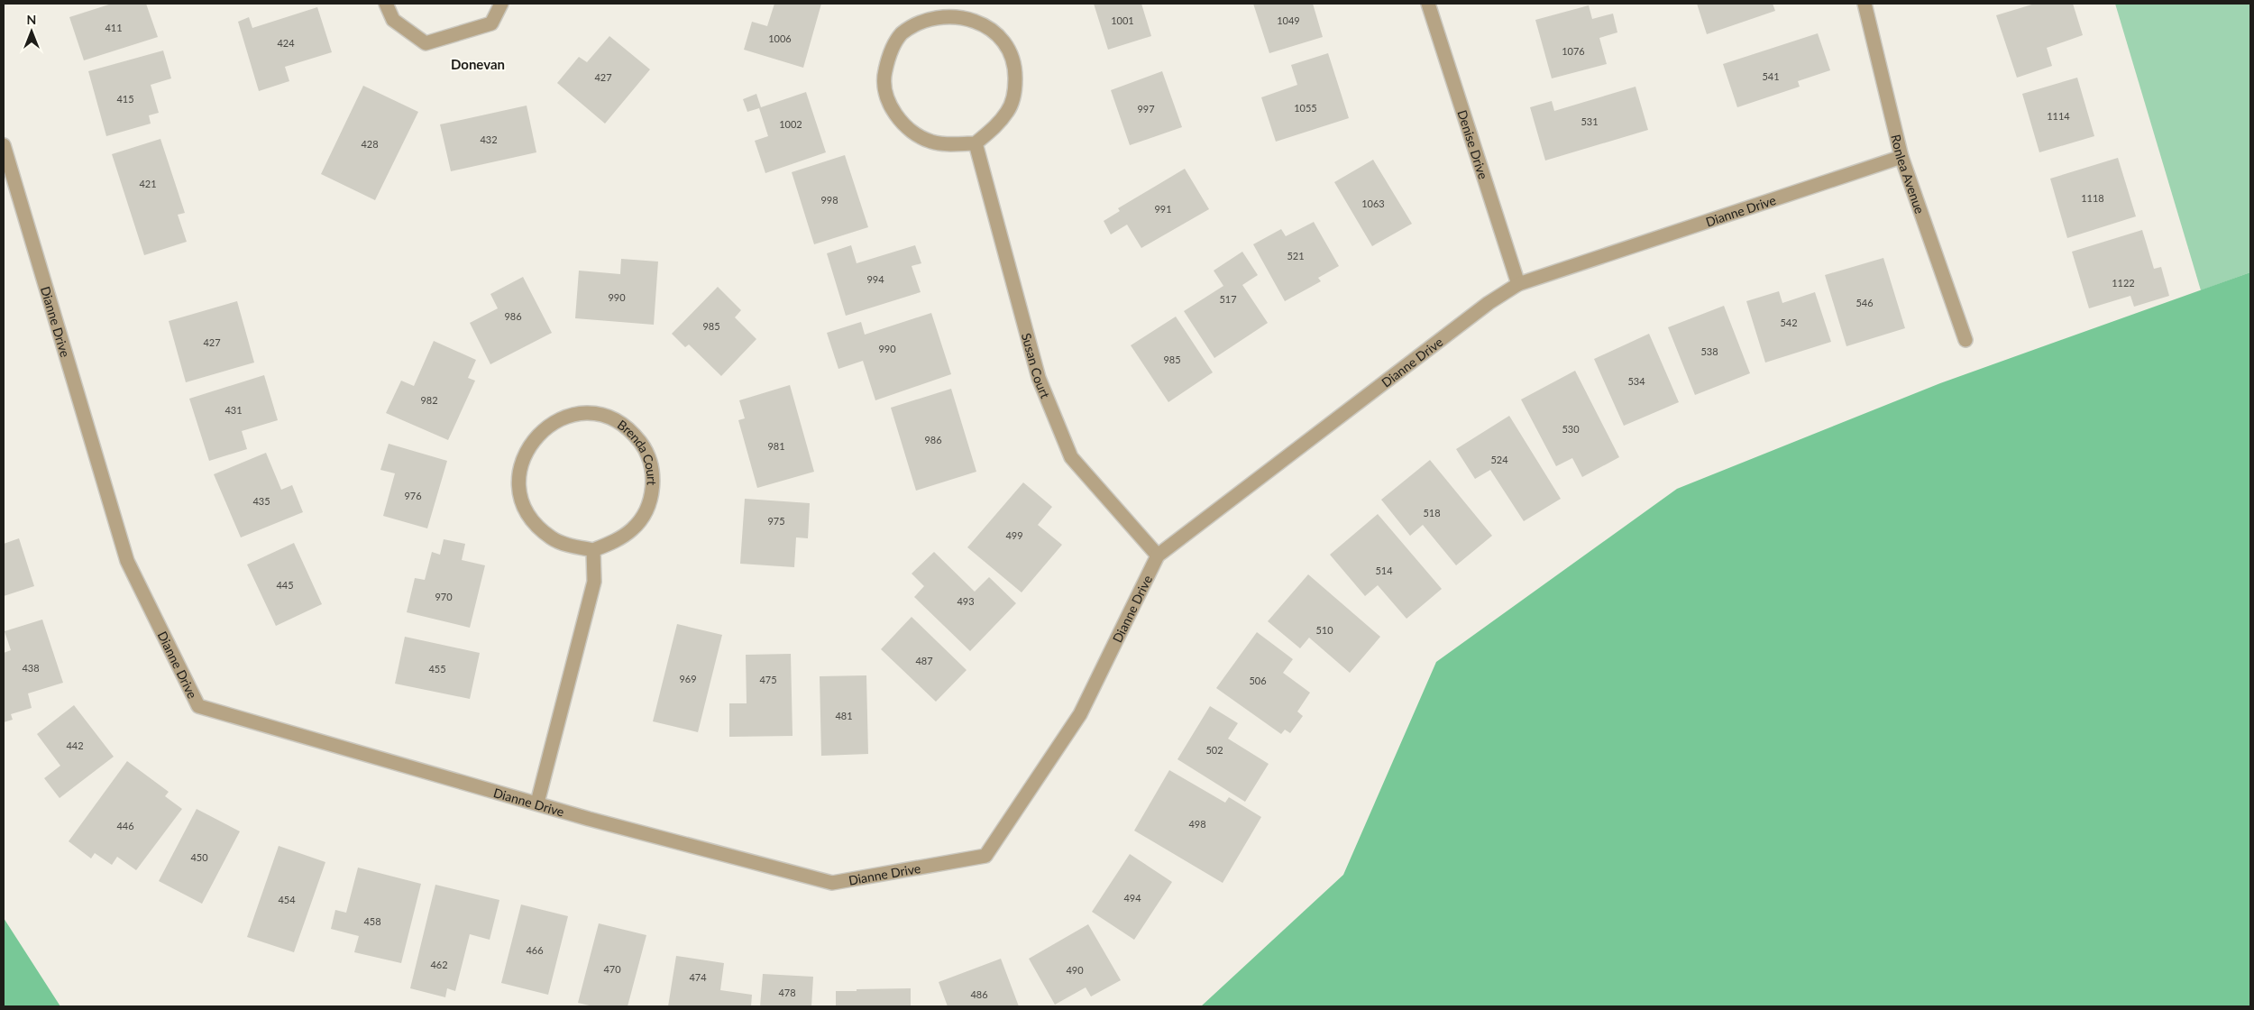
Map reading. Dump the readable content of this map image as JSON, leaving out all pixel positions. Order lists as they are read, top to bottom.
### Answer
{
  "streets": {
    "street": [
      "Denise Drive",
      "Ronlea Avenue",
      "Dianne Drive",
      "Susan Court",
      "Brenda Court"
    ]
  },
  "crossings": [
    ["Denise Drive", "Dianne Drive"],
    ["Ronlea Avenue", "Dianne Drive"],
    ["Dianne Drive", "Susan Court"]
  ],
  "districts": ["Donevan"],
  "house_numbers": [
    "1001",
    "1049",
    "411",
    "1006",
    "424",
    "1076",
    "541",
    "427",
    "415",
    "1055",
    "997",
    "1114",
    "531",
    "1002",
    "432",
    "428",
    "421",
    "1118",
    "998",
    "1063",
    "991",
    "521",
    "994",
    "1122",
    "990",
    "517",
    "546",
    "986",
    "542",
    "985",
    "427",
    "990",
    "538",
    "985",
    "534",
    "982",
    "431",
    "530",
    "986",
    "981",
    "524",
    "976",
    "435",
    "518",
    "975",
    "499",
    "514",
    "445",
    "970",
    "493",
    "510",
    "487",
    "438",
    "455",
    "969",
    "475",
    "506",
    "481",
    "442",
    "502",
    "498",
    "446",
    "450",
    "494",
    "454",
    "458",
    "466",
    "462",
    "470",
    "490",
    "474",
    "478",
    "486"
  ],
  "north": "top"
}
